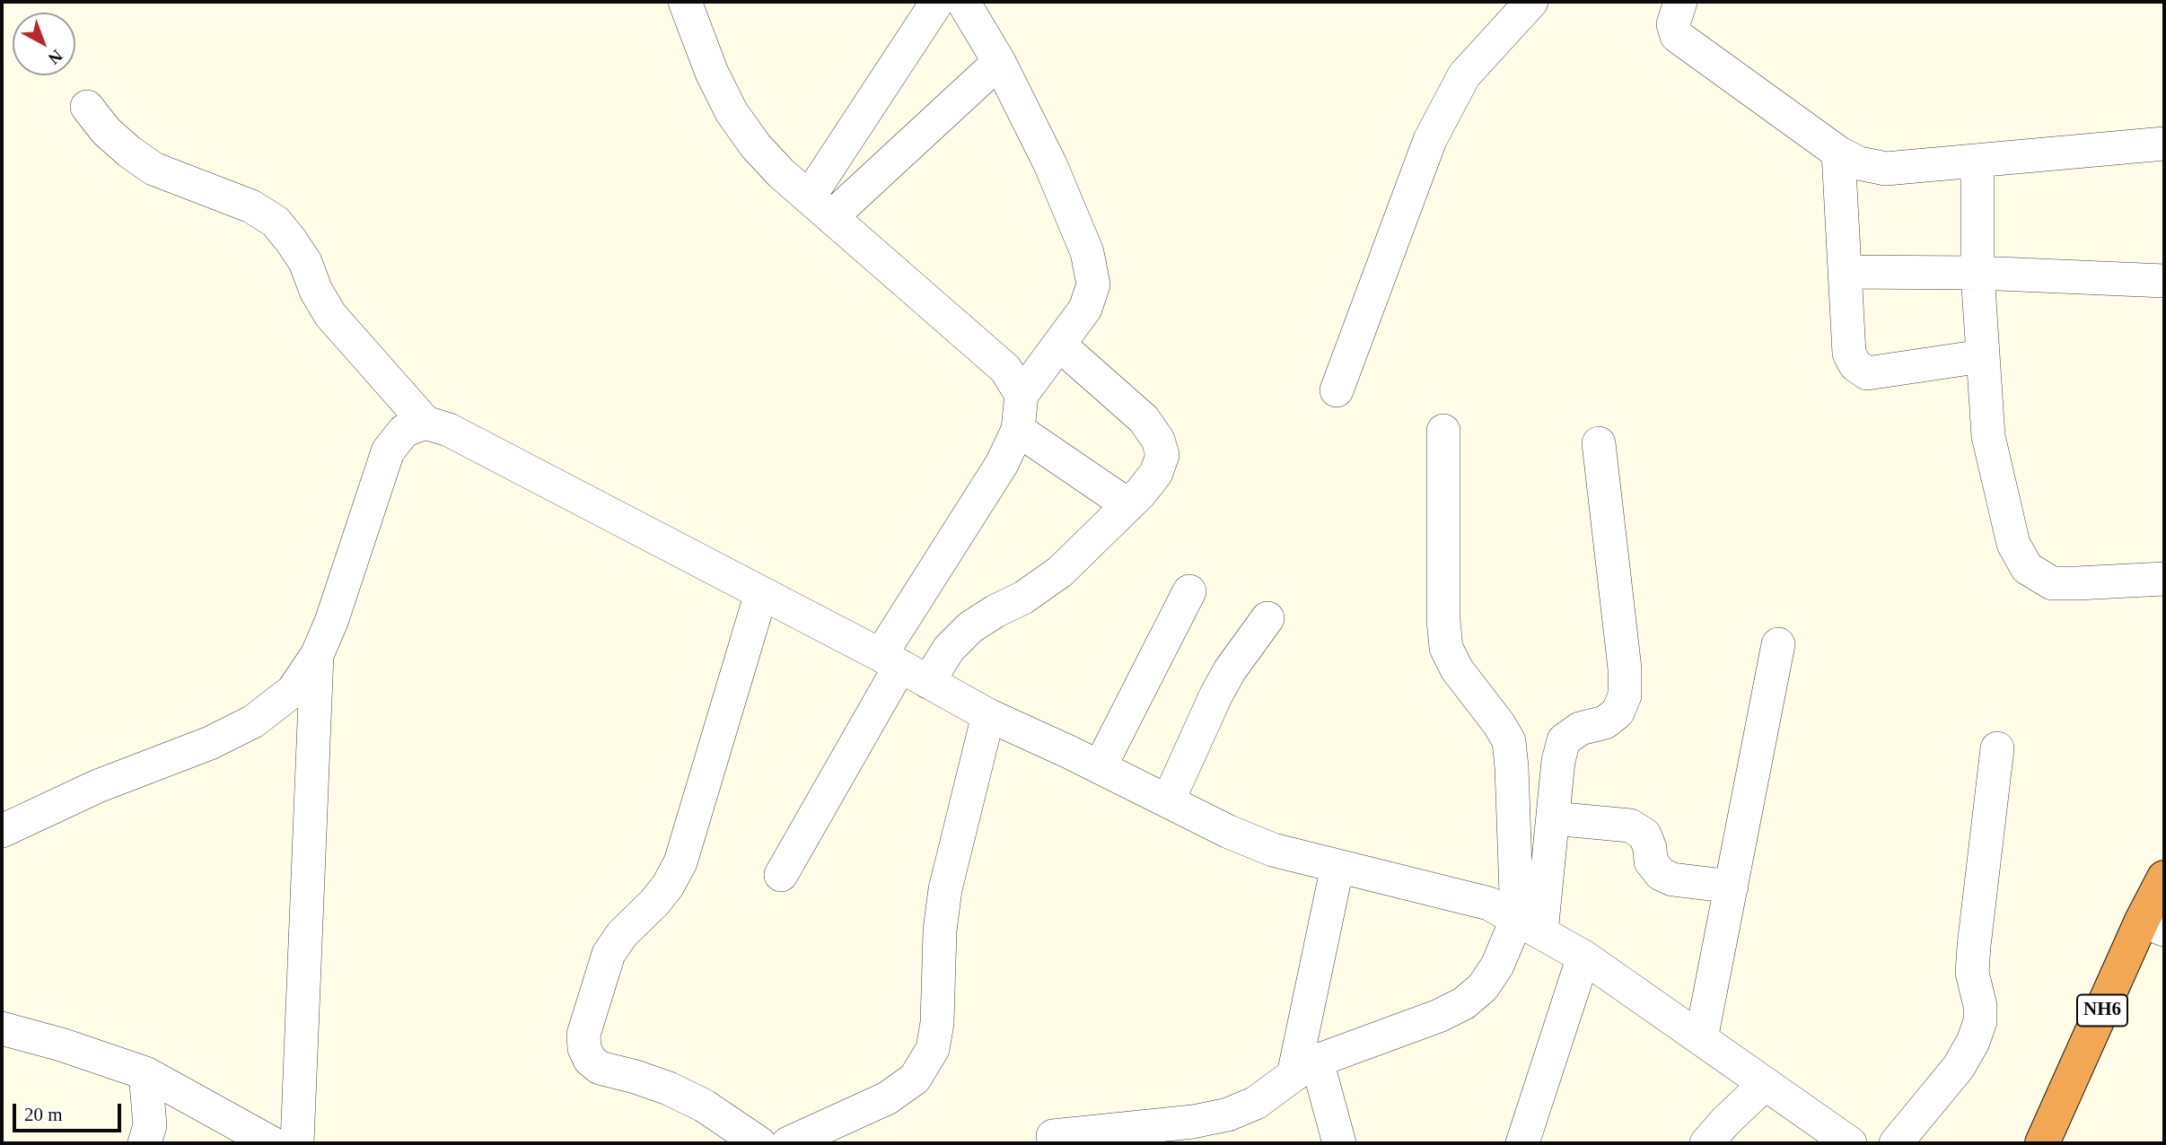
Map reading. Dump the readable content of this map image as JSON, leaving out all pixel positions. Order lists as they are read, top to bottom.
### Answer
{
  "streets": {
    "highway": ["NH6"]
  },
  "scale_bar": "20 m",
  "north": "bottom right"
}
